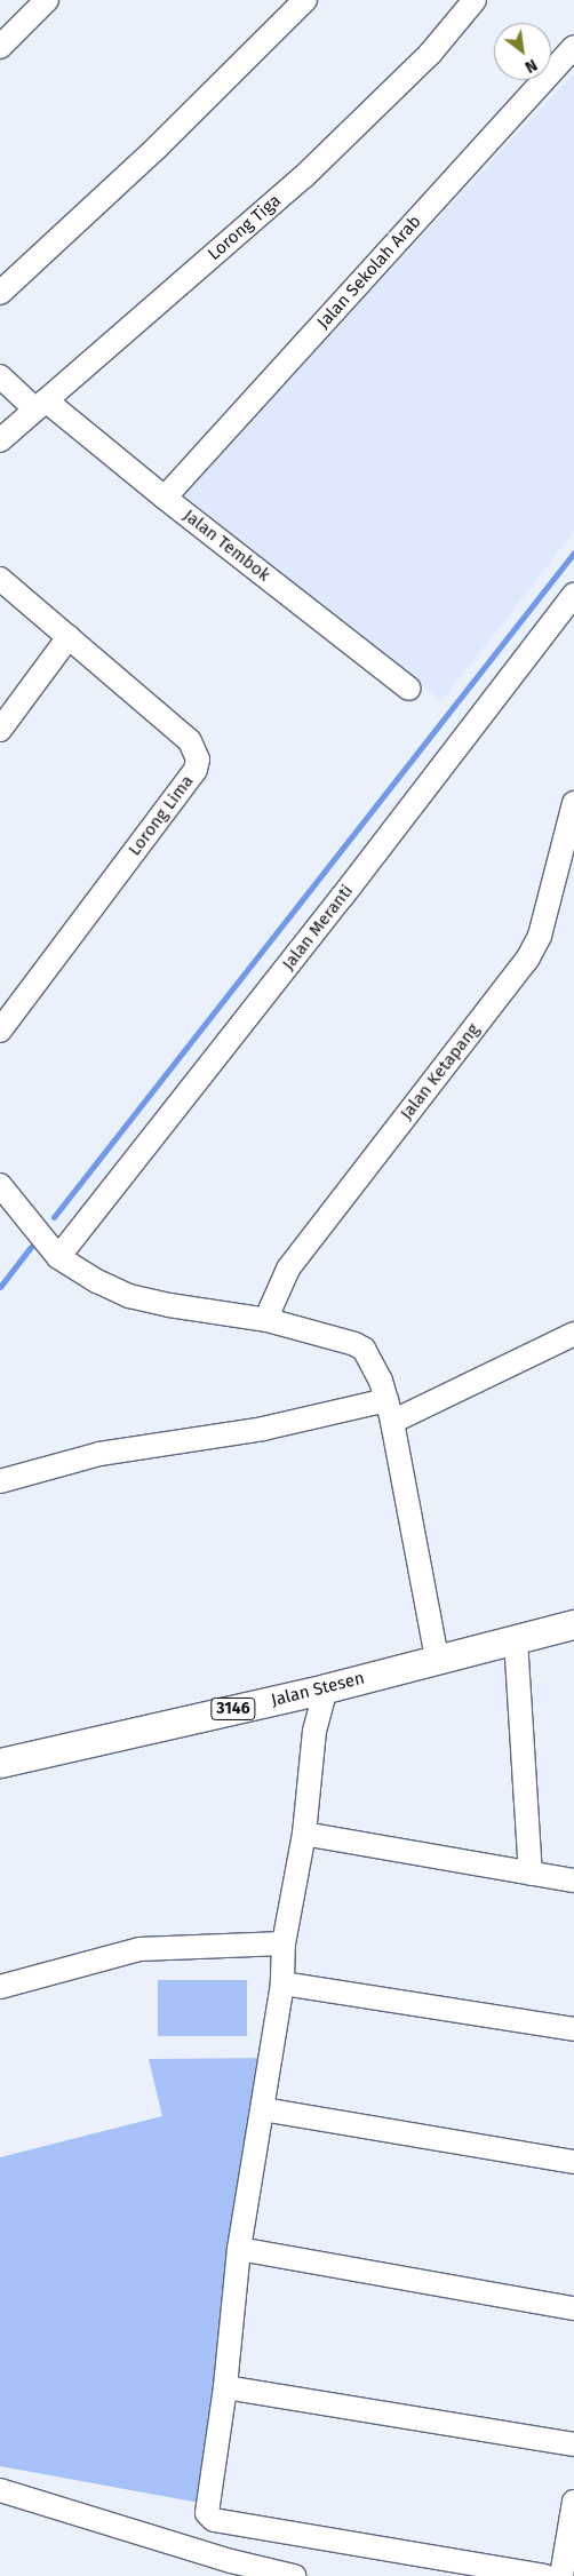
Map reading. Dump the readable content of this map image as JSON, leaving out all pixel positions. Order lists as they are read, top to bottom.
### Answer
{
  "streets": {
    "main road": ["Jalan Stesen", "3146"],
    "street": [
      "Lorong Tiga",
      "Jalan Sekolah Arab",
      "Jalan Tembok",
      "Lorong Lima",
      "Jalan Meranti",
      "Jalan Ketapang"
    ]
  },
  "crossings": [
    ["Lorong Tiga", "Jalan Tembok"],
    ["Jalan Sekolah Arab", "Jalan Tembok"]
  ],
  "north": "bottom right"
}
